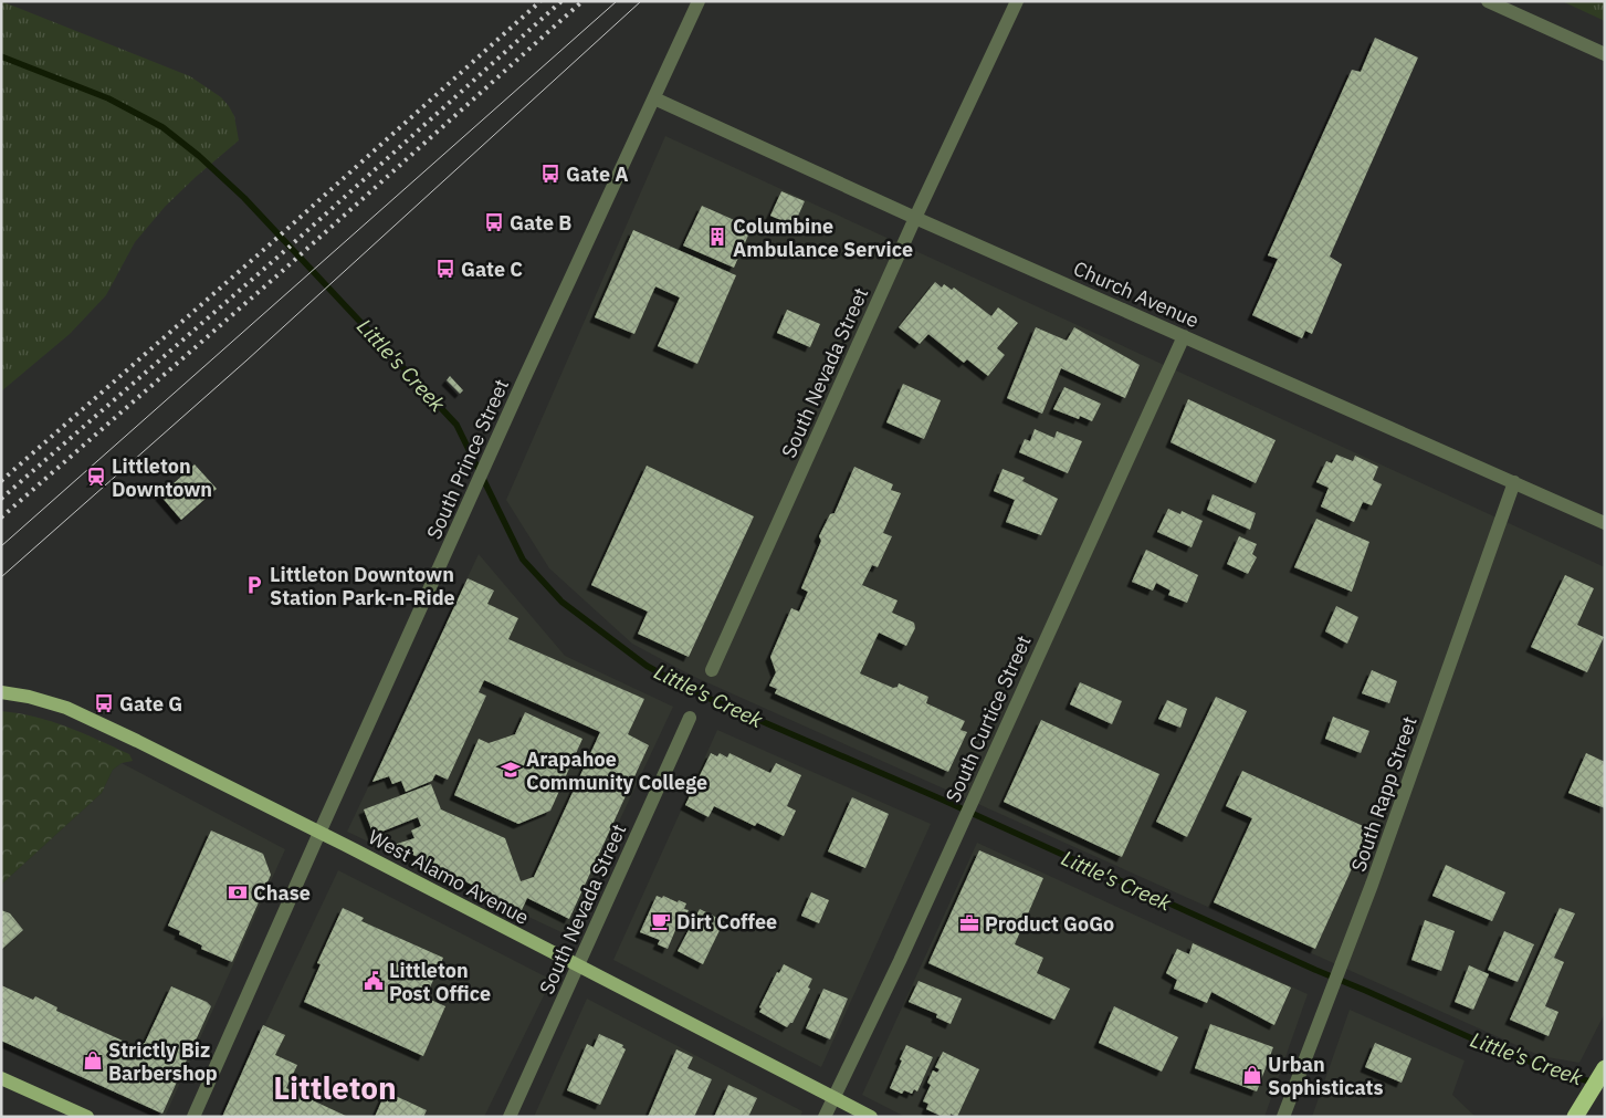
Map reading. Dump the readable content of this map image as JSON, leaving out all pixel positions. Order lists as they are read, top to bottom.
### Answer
{
  "streets": {
    "main road": ["West Alamo Avenue"],
    "street": [
      "Church Avenue",
      "South Nevada Street",
      "South Prince Street",
      "South Curtice Street",
      "South Rapp Street"
    ]
  },
  "crossings": [
    ["Church Avenue", "South Nevada Street"],
    ["Church Avenue", "South Prince Street"],
    ["Church Avenue", "South Curtice Street"],
    ["Church Avenue", "South Rapp Street"],
    ["South Nevada Street", "West Alamo Avenue"],
    ["South Prince Street", "West Alamo Avenue"],
    ["South Curtice Street", "West Alamo Avenue"]
  ],
  "districts": ["Littleton"],
  "water": ["Little's Creek"],
  "places": {
    "bus stop": [
      "Gate A",
      "Gate B",
      "Gate C",
      "Gate G"
    ],
    "building": ["Columbine Ambulance Service"],
    "station": ["Littleton Downtown"],
    "parking": ["Littleton Downtown Station Park-n-Ride"],
    "school or university": ["Arapahoe Community College"],
    "bank": ["Chase"],
    "cafe": ["Dirt Coffee"],
    "office": ["Product GoGo"],
    "public building": ["Littleton Post Office"],
    "shop": ["Strictly Biz Barbershop", "Urban Sophisticats"]
  }
}
